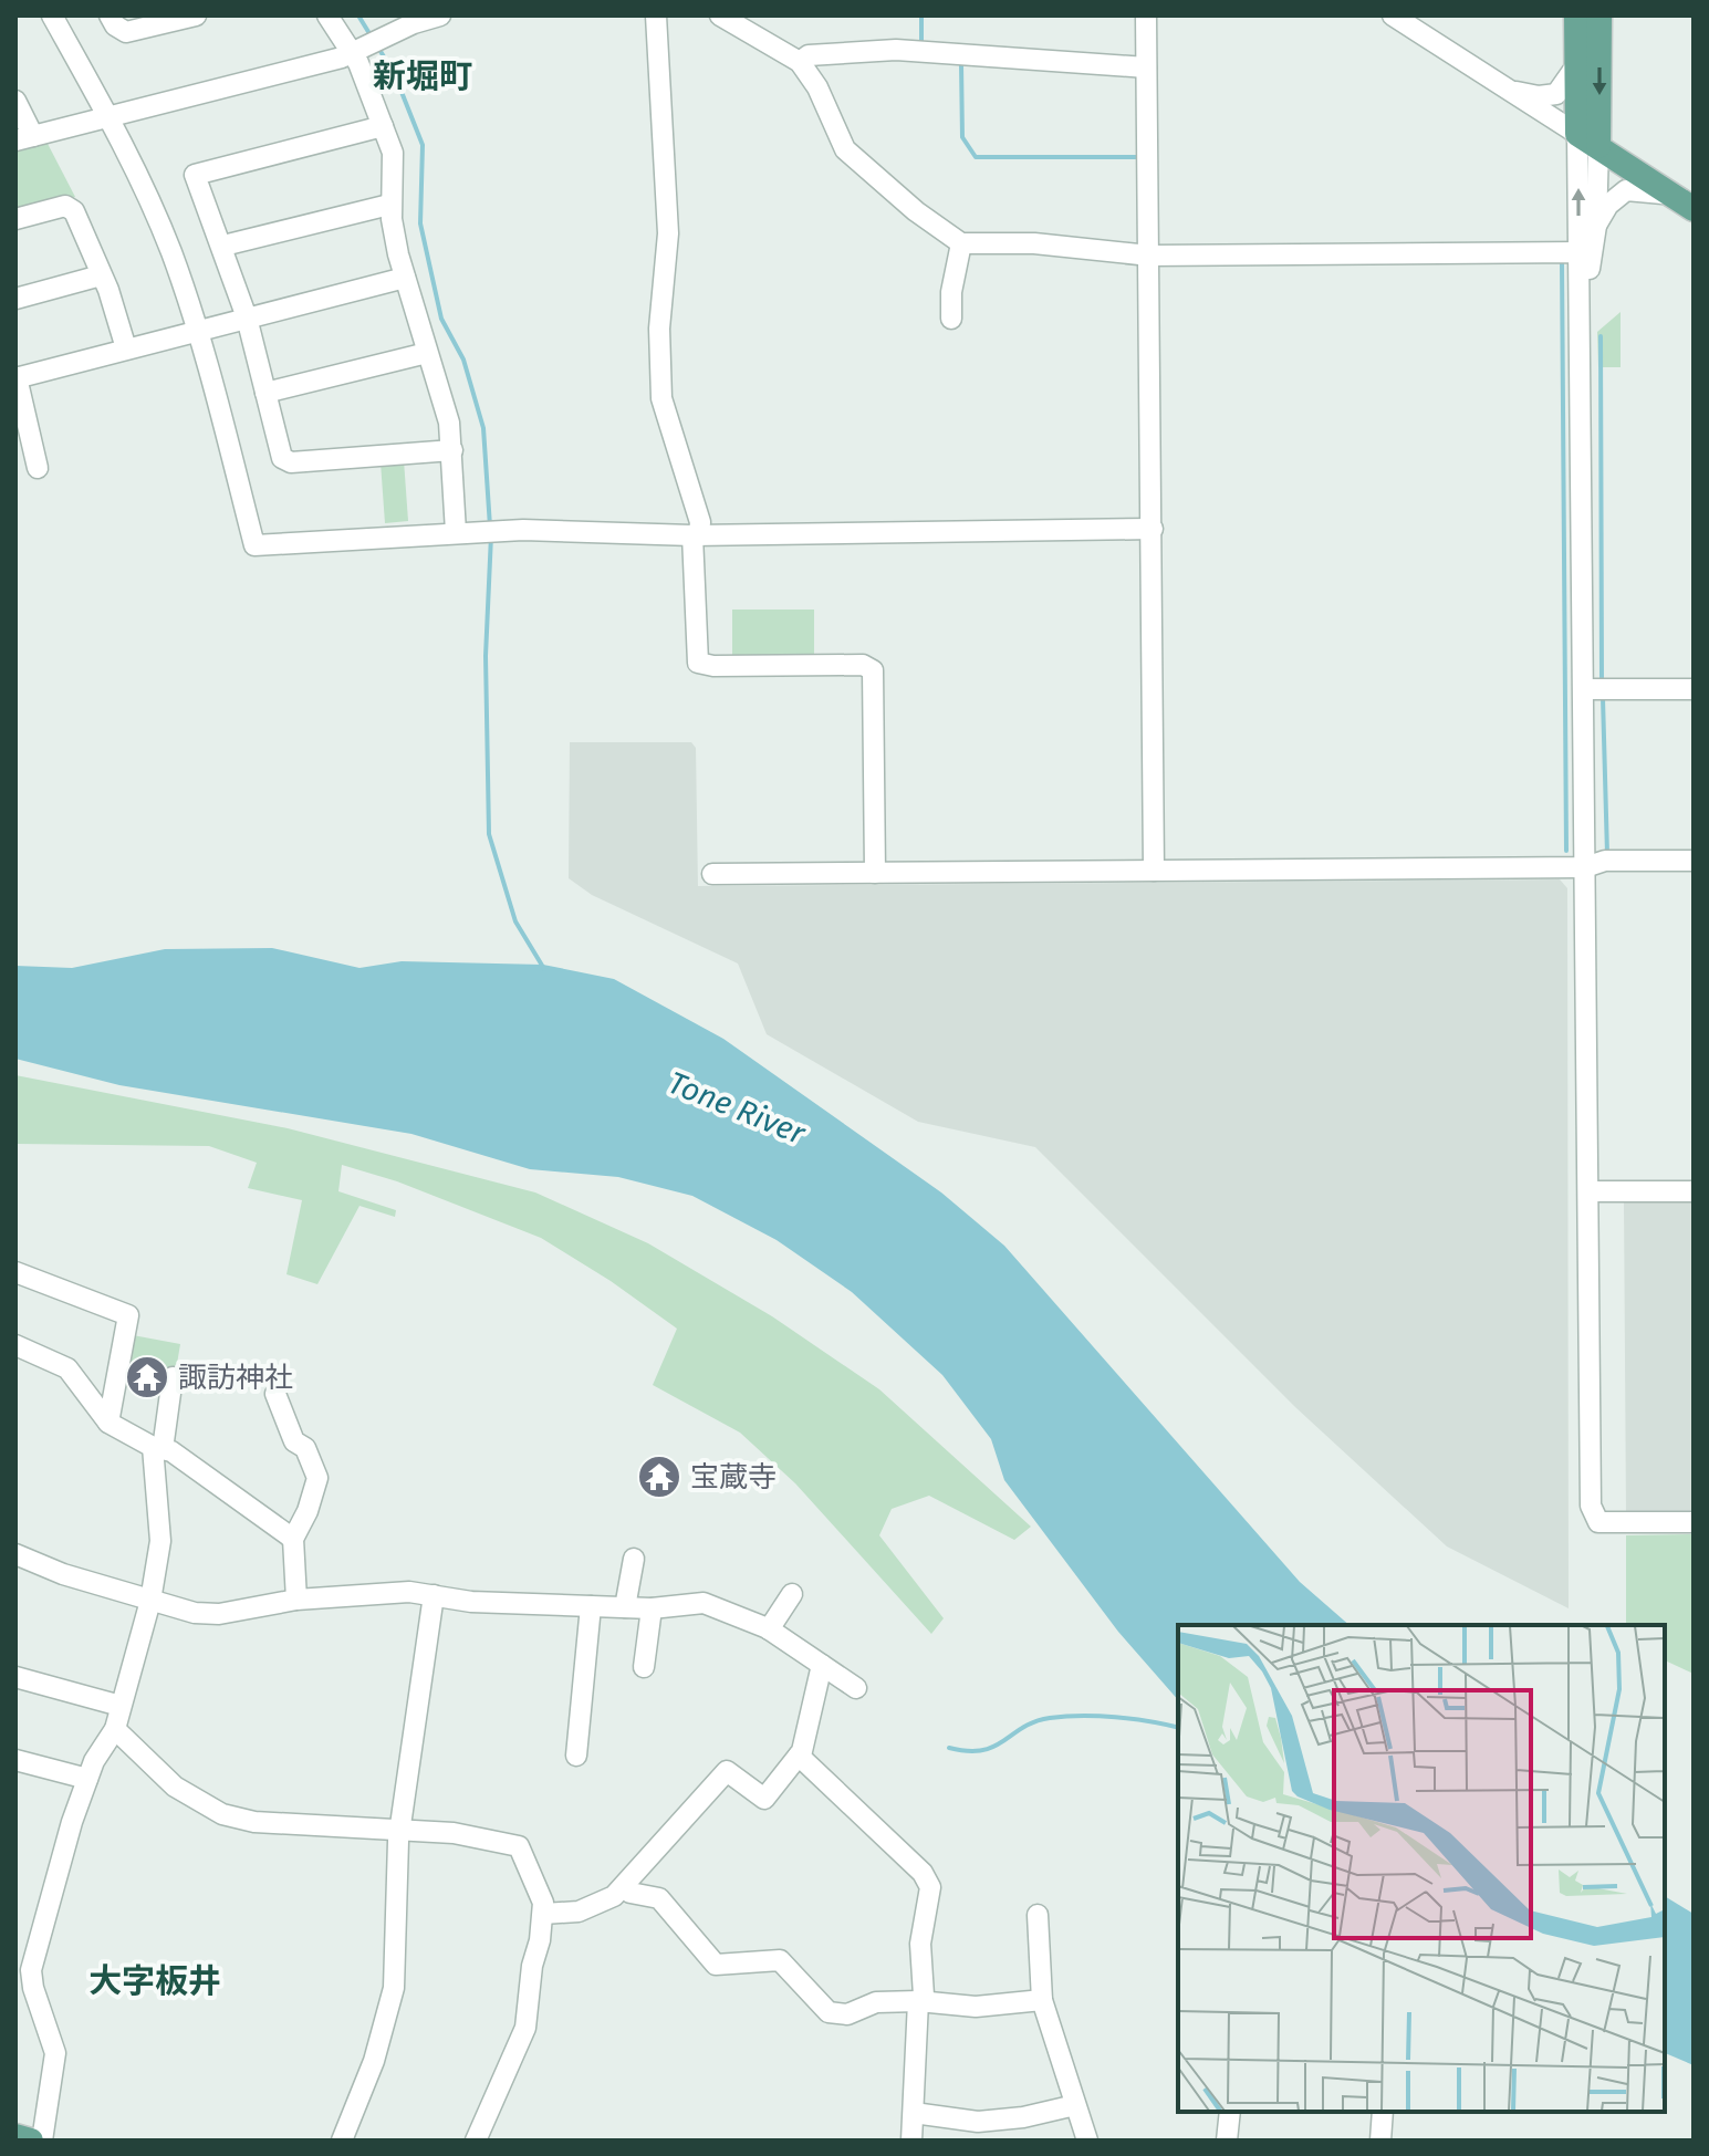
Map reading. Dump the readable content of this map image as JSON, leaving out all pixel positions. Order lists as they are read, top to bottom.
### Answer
{
  "districts": ["新堀町", "大字板井"],
  "water": ["Tone River"],
  "places": {
    "temple": ["諏訪神社", "宝蔵寺"]
  }
}
